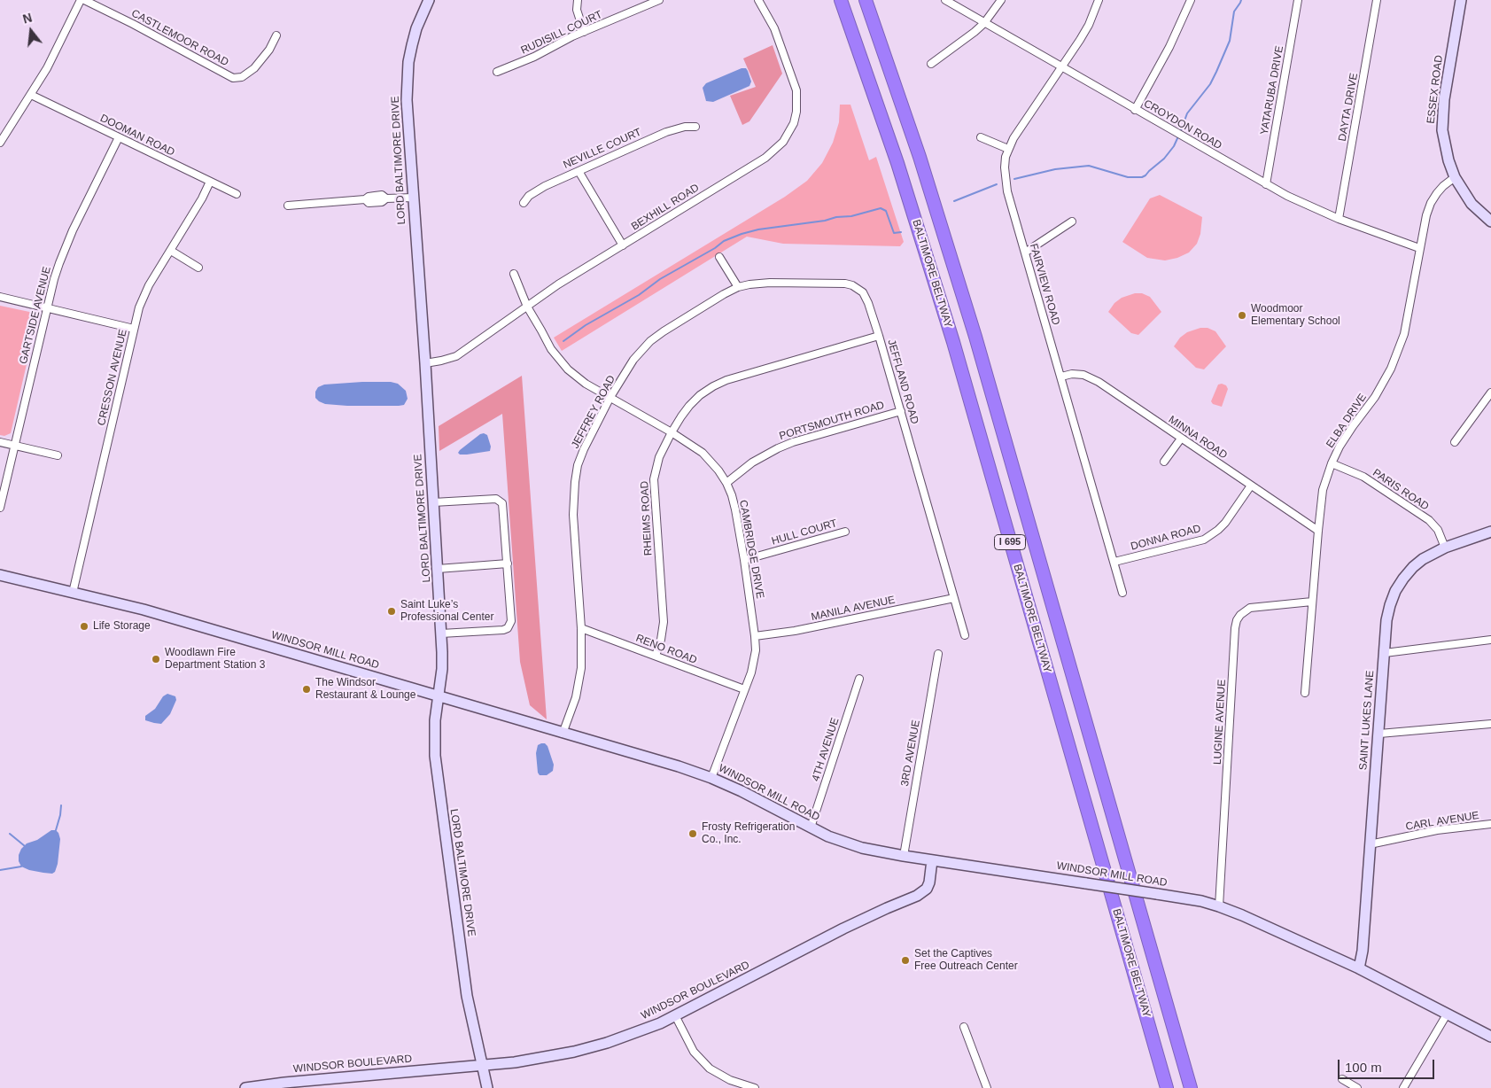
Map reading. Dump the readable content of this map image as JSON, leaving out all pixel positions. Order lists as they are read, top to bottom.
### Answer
{
  "streets": {
    "highway": ["BALTIMORE BELTWAY", "I 695"],
    "main road": [
      "ESSEX ROAD",
      "LORD BALTIMORE DRIVE",
      "WINDSOR MILL ROAD",
      "SAINT LUKES LANE",
      "WINDSOR BOULEVARD"
    ],
    "street": [
      "RUDISILL COURT",
      "CASTLEMOOR ROAD",
      "YATARUBA DRIVE",
      "DAYTA DRIVE",
      "CROYDON ROAD",
      "DOOMAN ROAD",
      "NEVILLE COURT",
      "BEXHILL ROAD",
      "FAIRVIEW ROAD",
      "GARTSIDE AVENUE",
      "CRESSON AVENUE",
      "JEFFLAND ROAD",
      "JEFFREY ROAD",
      "PORTSMOUTH ROAD",
      "ELBA DRIVE",
      "MINNA ROAD",
      "PARIS ROAD",
      "RHEIMS ROAD",
      "HULL COURT",
      "DONNA ROAD",
      "CAMBRIDGE DRIVE",
      "MANILA AVENUE",
      "RENO ROAD",
      "LUGINE AVENUE",
      "4TH AVENUE",
      "3RD AVENUE",
      "CARL AVENUE"
    ]
  },
  "crossings": [
    ["ESSEX ROAD", "ELBA DRIVE"],
    ["YATARUBA DRIVE", "CROYDON ROAD"],
    ["DAYTA DRIVE", "CROYDON ROAD"],
    ["CROYDON ROAD", "FAIRVIEW ROAD"],
    ["CROYDON ROAD", "ELBA DRIVE"],
    ["DOOMAN ROAD", "GARTSIDE AVENUE"],
    ["DOOMAN ROAD", "CRESSON AVENUE"],
    ["LORD BALTIMORE DRIVE", "BEXHILL ROAD"],
    ["LORD BALTIMORE DRIVE", "WINDSOR MILL ROAD"],
    ["LORD BALTIMORE DRIVE", "WINDSOR BOULEVARD"],
    ["BEXHILL ROAD", "CAMBRIDGE DRIVE"],
    ["FAIRVIEW ROAD", "MINNA ROAD"],
    ["FAIRVIEW ROAD", "DONNA ROAD"],
    ["CRESSON AVENUE", "WINDSOR MILL ROAD"],
    ["JEFFLAND ROAD", "JEFFREY ROAD"],
    ["JEFFLAND ROAD", "PORTSMOUTH ROAD"],
    ["JEFFLAND ROAD", "RHEIMS ROAD"],
    ["JEFFLAND ROAD", "MANILA AVENUE"],
    ["JEFFREY ROAD", "CAMBRIDGE DRIVE"],
    ["JEFFREY ROAD", "RENO ROAD"],
    ["JEFFREY ROAD", "WINDSOR MILL ROAD"],
    ["PORTSMOUTH ROAD", "CAMBRIDGE DRIVE"],
    ["ELBA DRIVE", "MINNA ROAD"],
    ["ELBA DRIVE", "PARIS ROAD"],
    ["ELBA DRIVE", "LUGINE AVENUE"],
    ["MINNA ROAD", "DONNA ROAD"],
    ["PARIS ROAD", "SAINT LUKES LANE"],
    ["RHEIMS ROAD", "CAMBRIDGE DRIVE"],
    ["RHEIMS ROAD", "RENO ROAD"],
    ["HULL COURT", "CAMBRIDGE DRIVE"],
    ["CAMBRIDGE DRIVE", "MANILA AVENUE"],
    ["CAMBRIDGE DRIVE", "RENO ROAD"],
    ["CAMBRIDGE DRIVE", "WINDSOR MILL ROAD"],
    ["WINDSOR MILL ROAD", "SAINT LUKES LANE"],
    ["WINDSOR MILL ROAD", "LUGINE AVENUE"],
    ["WINDSOR MILL ROAD", "4TH AVENUE"],
    ["WINDSOR MILL ROAD", "3RD AVENUE"],
    ["WINDSOR MILL ROAD", "WINDSOR BOULEVARD"],
    ["SAINT LUKES LANE", "CARL AVENUE"]
  ],
  "places": [
    "Woodmoor Elementary School",
    "Saint Luke’s Professional Center",
    "Life Storage",
    "Woodlawn Fire Department Station 3",
    "The Windsor Restaurant & Lounge",
    "Frosty Refrigeration Co., Inc.",
    "Set the Captives Free Outreach Center"
  ],
  "scale_bar": "100 m",
  "north": "top"
}
